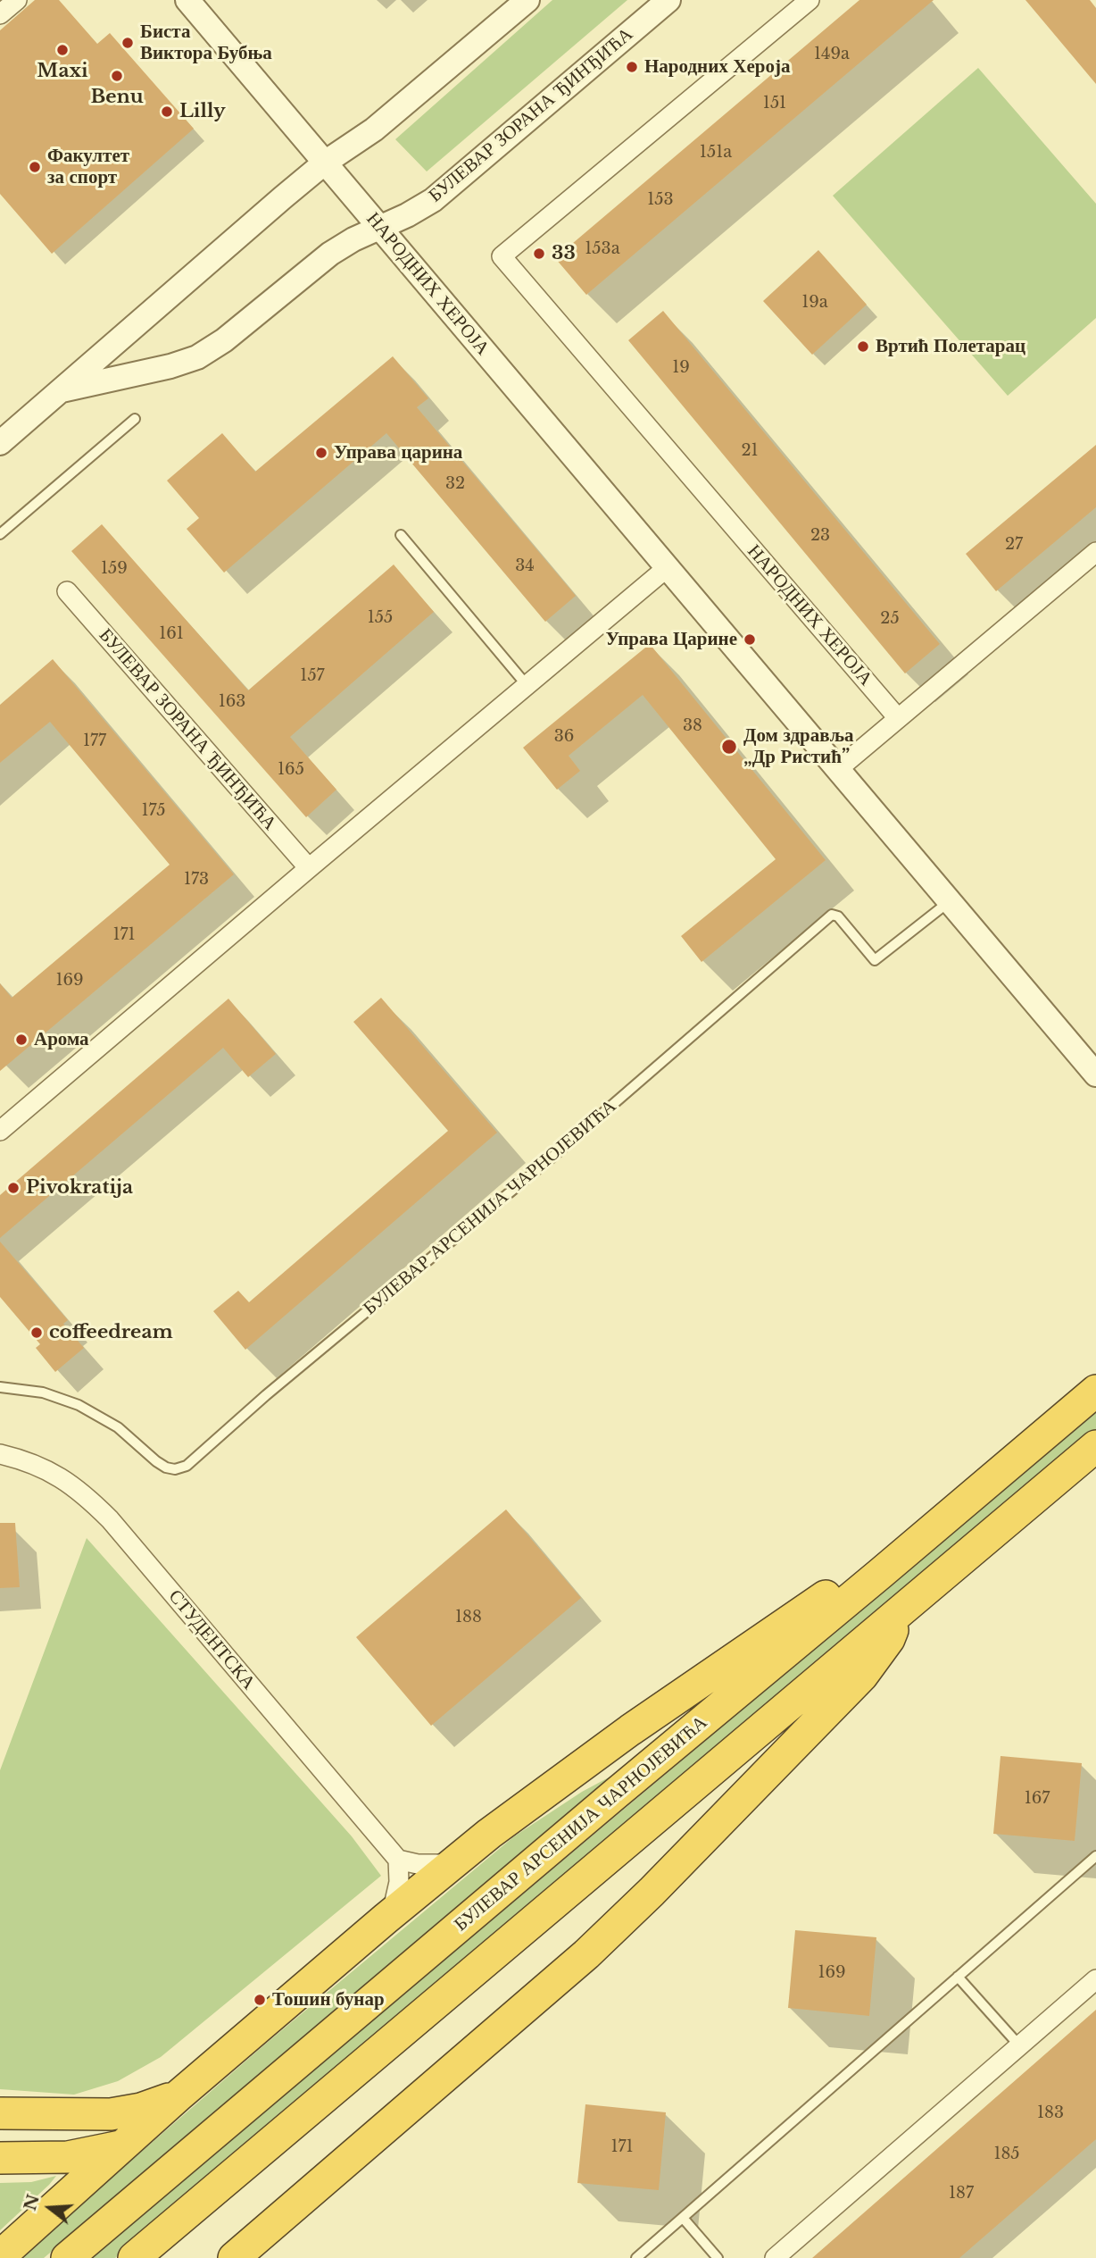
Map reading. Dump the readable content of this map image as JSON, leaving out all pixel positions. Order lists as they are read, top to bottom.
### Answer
{
  "streets": {
    "highway": ["БУЛЕВАР АРСЕНИЈА ЧАРНОЈЕВИЋА"],
    "street": ["БУЛЕВАР ЗОРАНА ЂИНЂИЋА", "НАРОДНИХ ХЕРОЈА", "СТУДЕНТСКА"]
  },
  "crossings": [
    ["БУЛЕВАР ЗОРАНА ЂИНЂИЋА", "НАРОДНИХ ХЕРОЈА"],
    ["НАРОДНИХ ХЕРОЈА", "БУЛЕВАР АРСЕНИЈА ЧАРНОЈЕВИЋА"]
  ],
  "places": [
    "Биста Виктора Бубња",
    "Maxi",
    "Народних Хероја",
    "Benu",
    "Lilly",
    "Факултет за спорт",
    "33",
    "Вртић Полетарац",
    "Управа царина",
    "Управа Царине",
    "Дом здравља „Др Ристић”",
    "Арома",
    "Pivokratija",
    "coffeedream",
    "Тошин бунар"
  ],
  "house_numbers": [
    "149a",
    "151",
    "151a",
    "153",
    "153a",
    "19a",
    "19",
    "21",
    "32",
    "23",
    "27",
    "34",
    "159",
    "155",
    "25",
    "161",
    "157",
    "163",
    "38",
    "36",
    "177",
    "165",
    "175",
    "173",
    "171",
    "169",
    "188",
    "167",
    "169",
    "183",
    "171",
    "185",
    "187"
  ],
  "north": "left"
}
